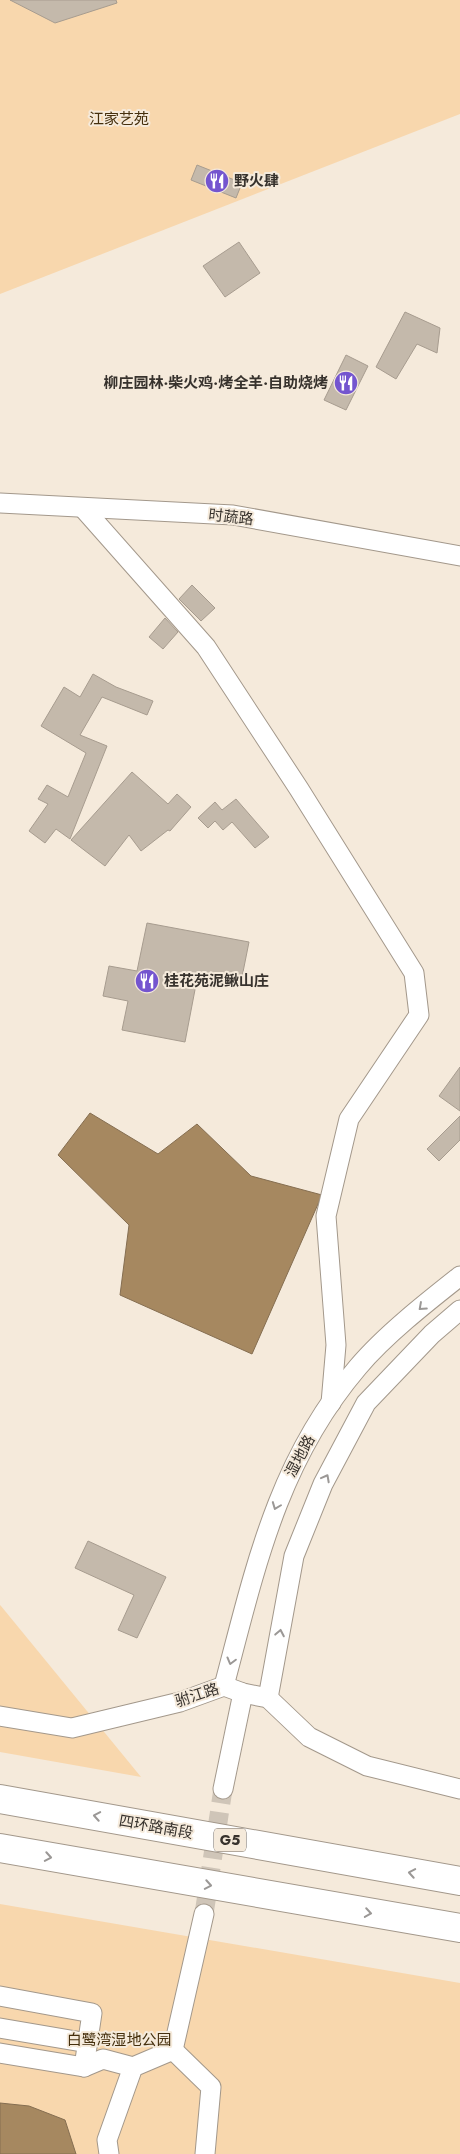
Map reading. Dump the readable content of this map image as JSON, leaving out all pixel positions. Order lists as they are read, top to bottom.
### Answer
{
  "streets": {
    "highway": ["四环路南段", "G5"],
    "street": ["时蔬路", "湿地路", "驸江路"]
  },
  "crossings": [
    ["湿地路", "驸江路"]
  ],
  "parks": ["江家艺苑", "白鹭湾湿地公园"],
  "places": {
    "restaurant": ["野火肆", "柳庄园林·柴火鸡·烤全羊·自助烧烤", "桂花苑泥鳅山庄"]
  }
}
